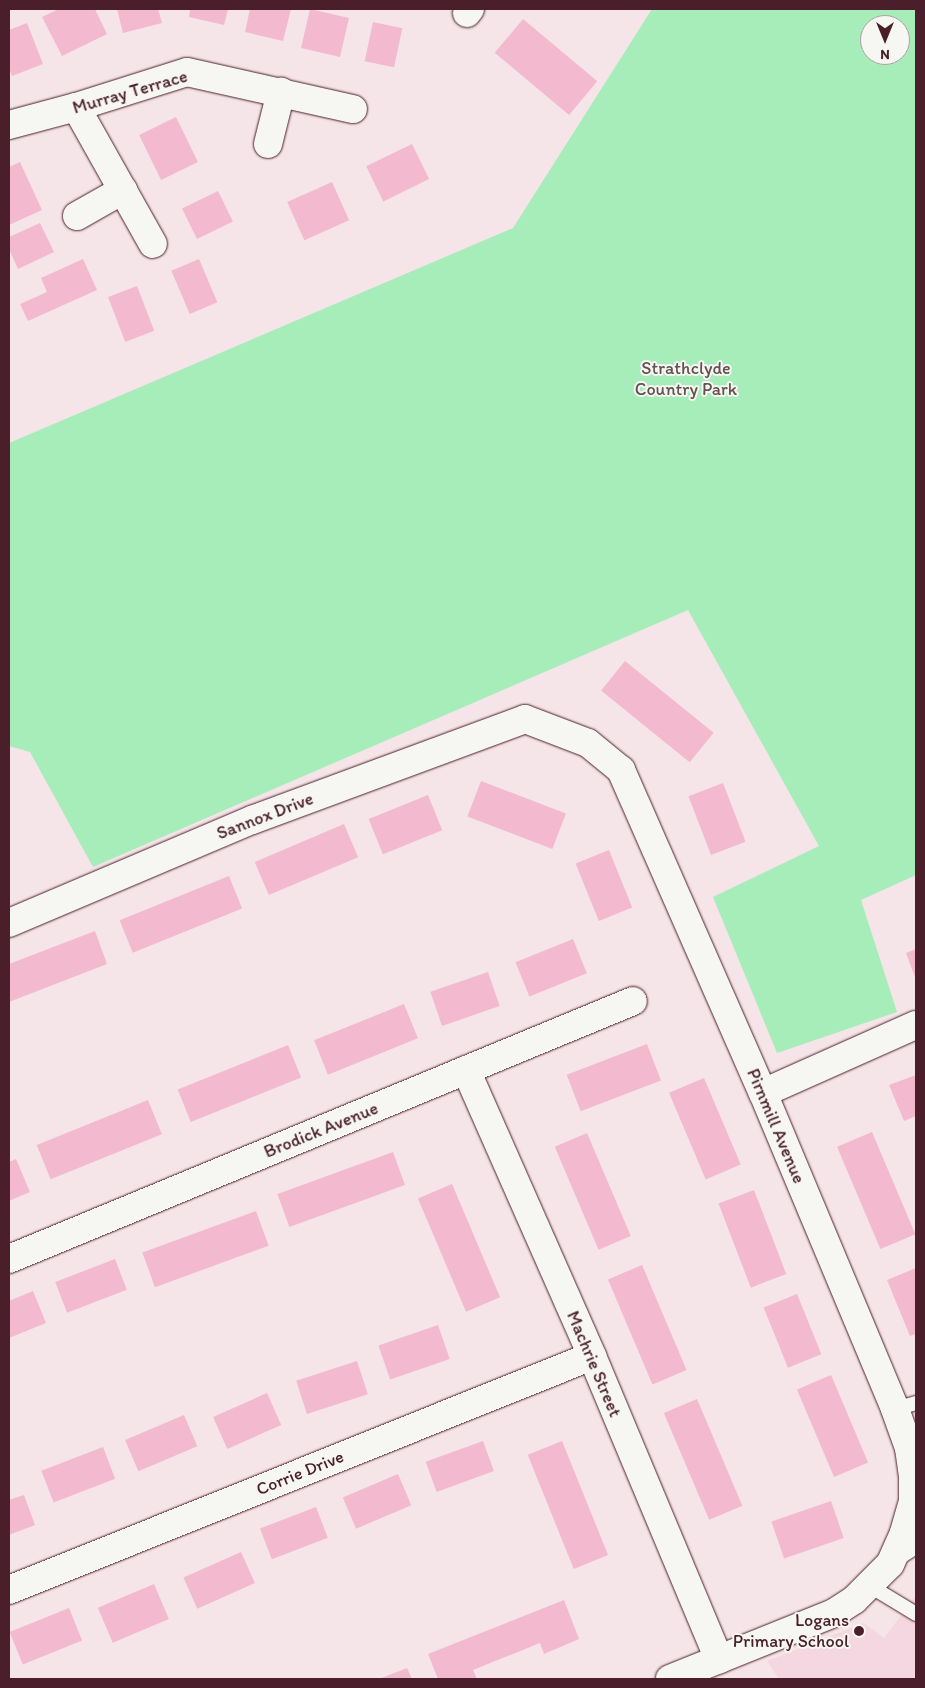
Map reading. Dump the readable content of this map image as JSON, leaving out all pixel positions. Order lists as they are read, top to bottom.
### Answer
{
  "streets": {
    "street": [
      "Murray Terrace",
      "Sannox Drive",
      "Pirnmill Avenue",
      "Brodick Avenue",
      "Machrie Street",
      "Corrie Drive"
    ]
  },
  "crossings": [
    ["Sannox Drive", "Pirnmill Avenue"],
    ["Pirnmill Avenue", "Machrie Street"],
    ["Brodick Avenue", "Machrie Street"],
    ["Machrie Street", "Corrie Drive"]
  ],
  "parks": ["Strathclyde Country Park"],
  "places": ["Logans Primary School"],
  "north": "bottom"
}
